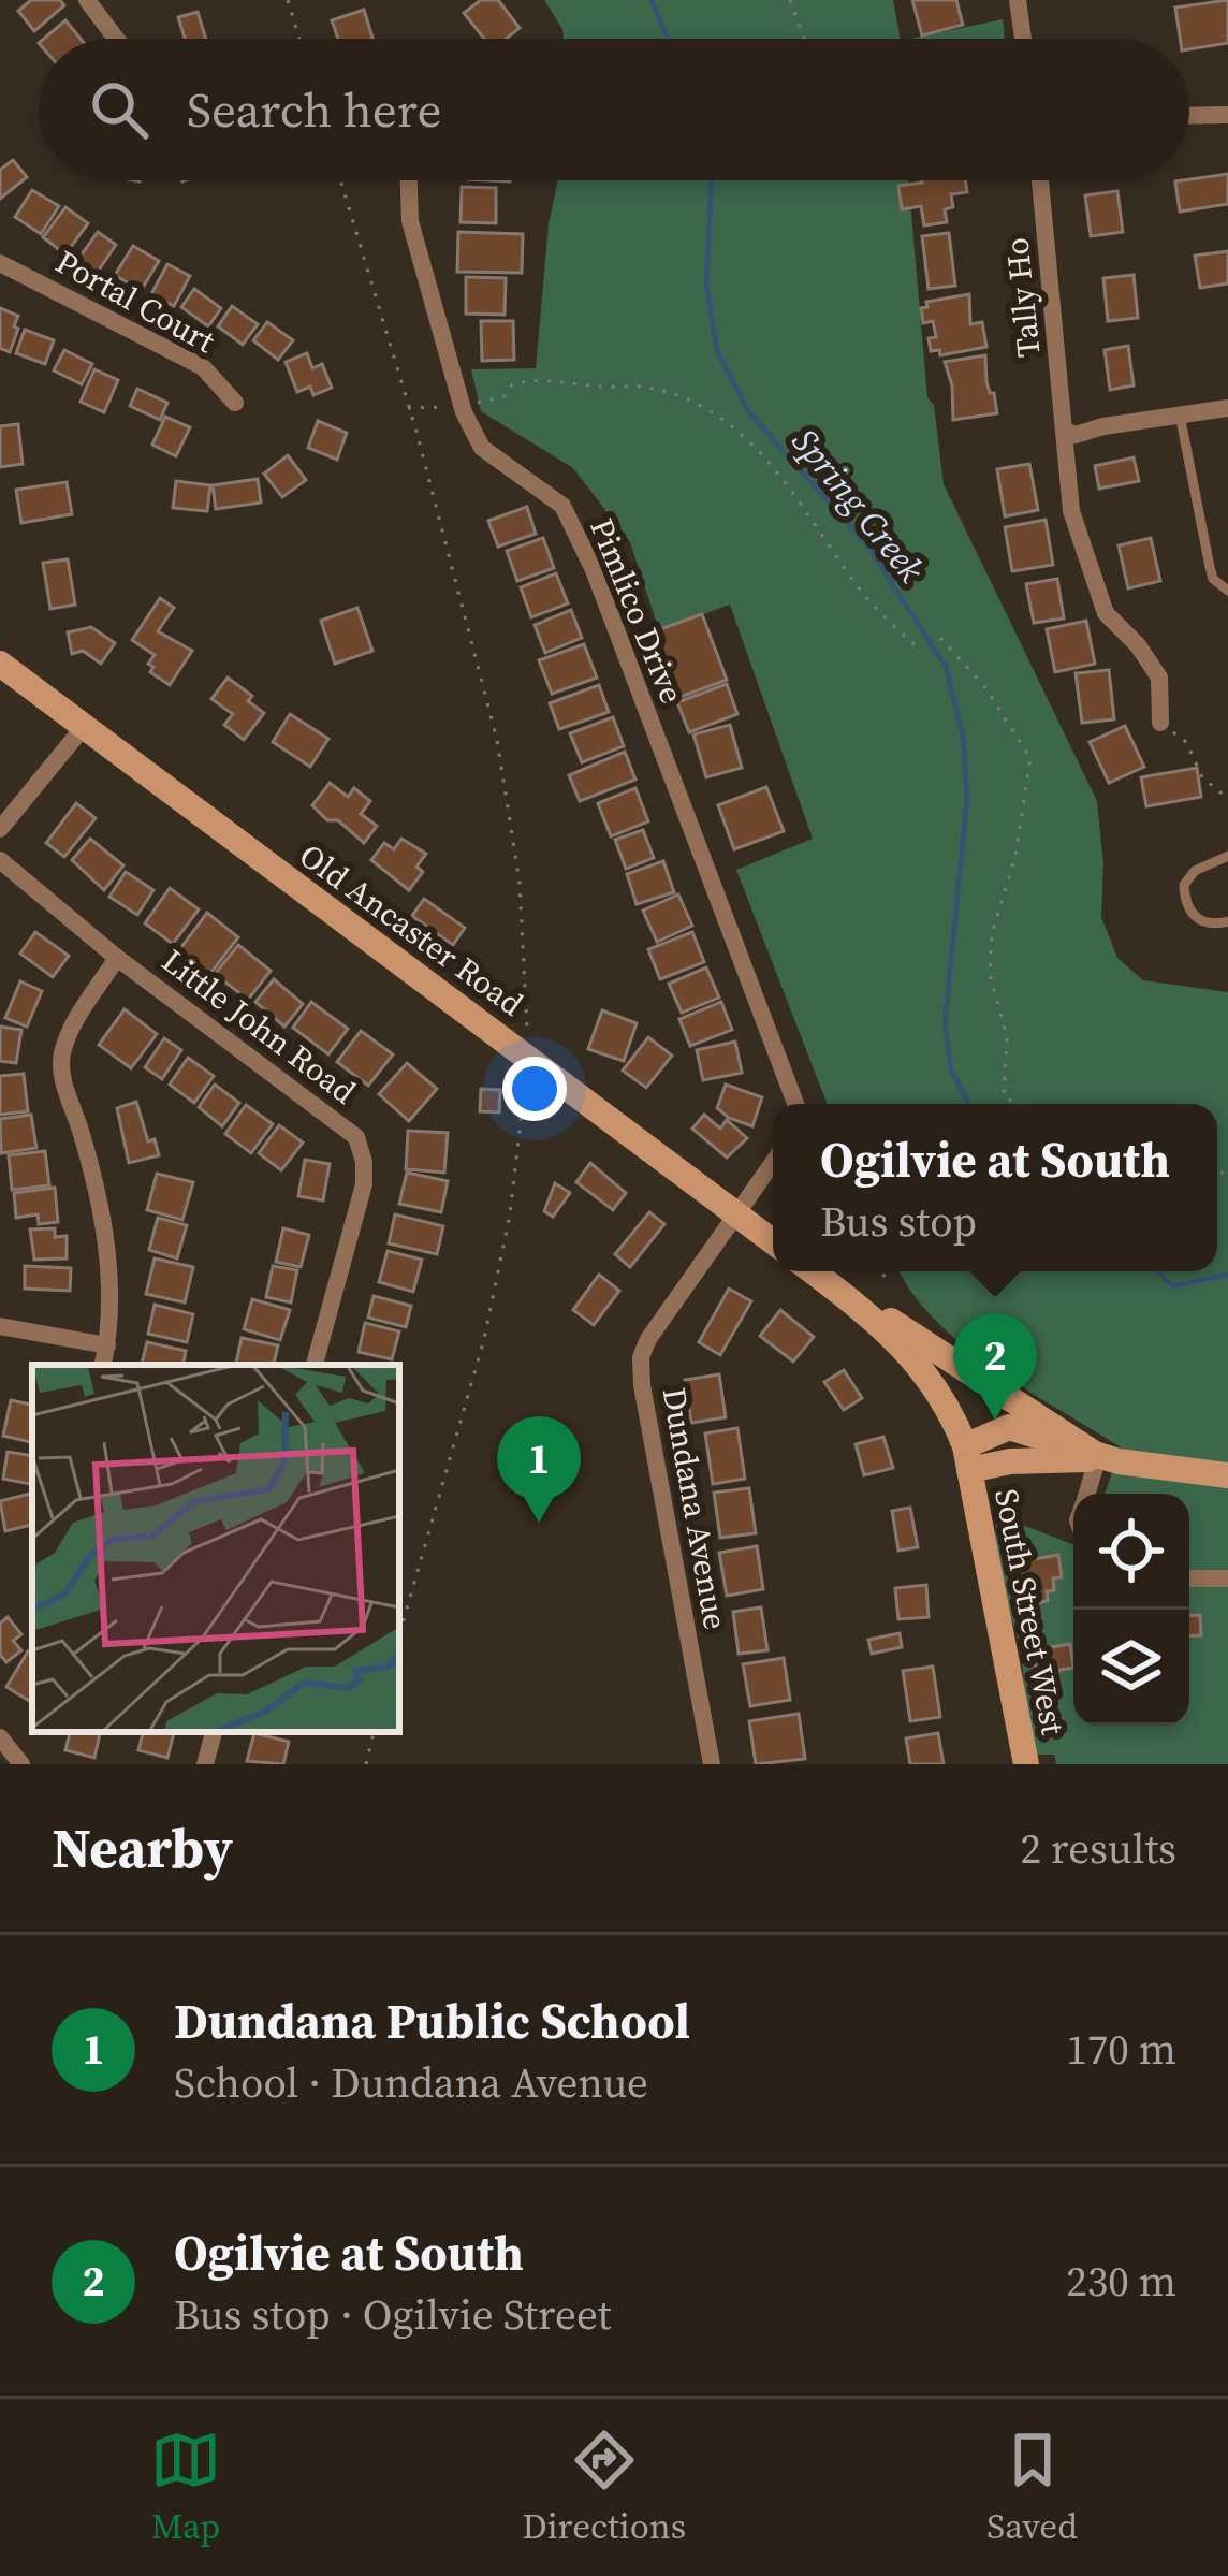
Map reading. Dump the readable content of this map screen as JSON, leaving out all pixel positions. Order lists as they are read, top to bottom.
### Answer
{
  "streets": {
    "street": [
      "Tally Ho",
      "Portal Court",
      "Pimlico Drive",
      "Old Ancaster Road",
      "Little John Road",
      "Dundana Avenue",
      "South Street West"
    ]
  },
  "crossings": [
    ["Old Ancaster Road", "Dundana Avenue"]
  ],
  "water": ["Spring Creek"],
  "page": {
    "search": "Search here",
    "popup": ["Ogilvie at South", "Bus stop"],
    "pins": ["2", "1"],
    "heading": ["Nearby", "2 results"],
    "list": [
      {
        "mark": "1",
        "name": "Dundana Public School",
        "note": "School · Dundana Avenue",
        "value": "170 m"
      },
      {
        "mark": "2",
        "name": "Ogilvie at South",
        "note": "Bus stop · Ogilvie Street",
        "value": "230 m"
      }
    ],
    "nav": ["Map", "Directions", "Saved"]
  }
}
